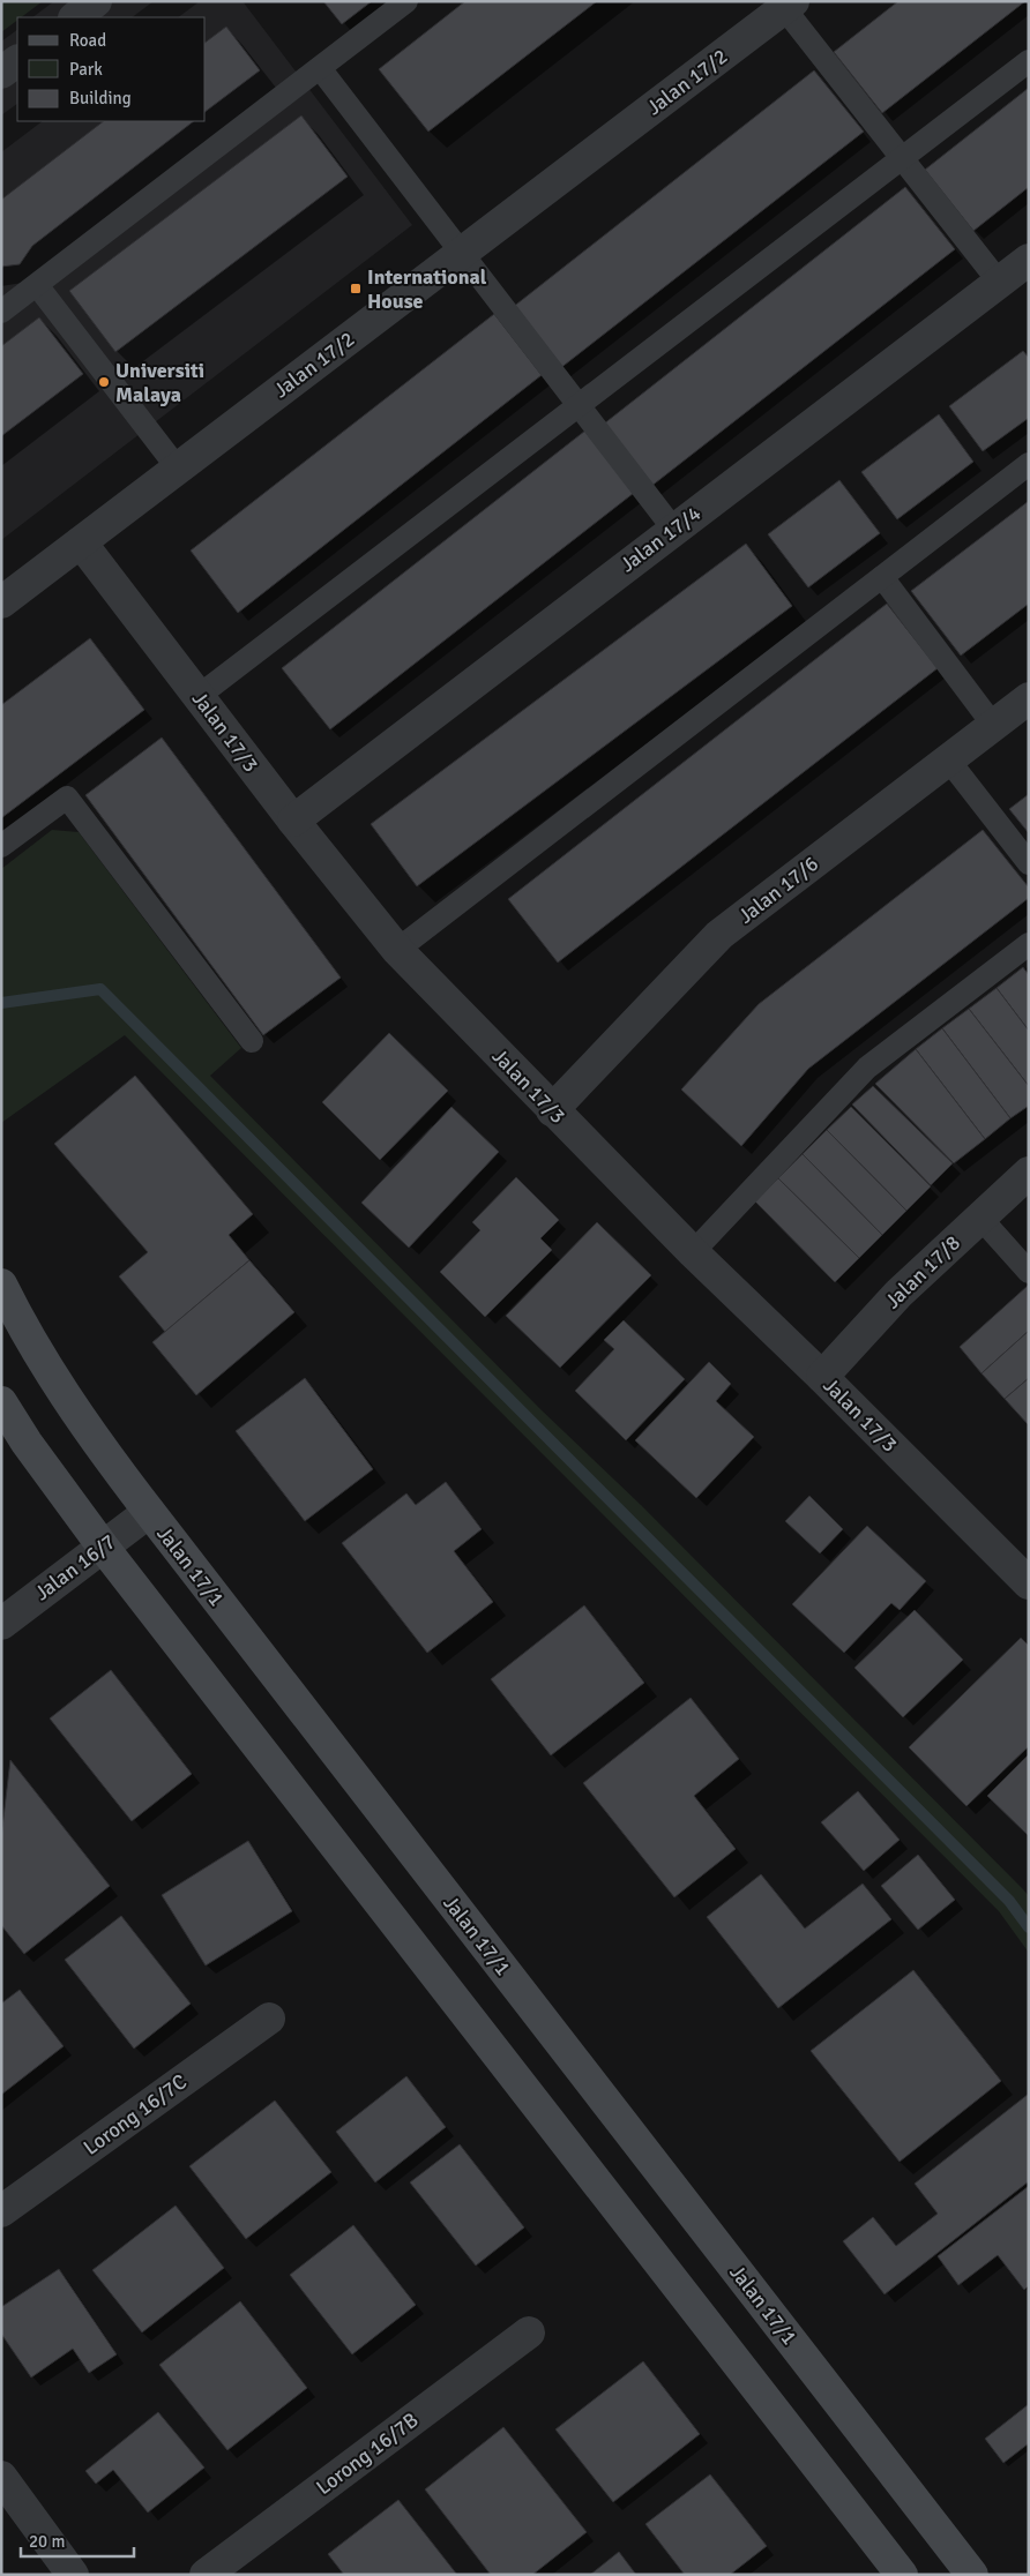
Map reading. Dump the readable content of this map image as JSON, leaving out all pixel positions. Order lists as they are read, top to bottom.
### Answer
{
  "streets": {
    "street": [
      "Jalan 17/2",
      "Jalan 17/4",
      "Jalan 17/3",
      "Jalan 17/6",
      "Jalan 17/8",
      "Jalan 17/1",
      "Jalan 16/7",
      "Lorong 16/7C",
      "Lorong 16/7B"
    ]
  },
  "crossings": [
    ["Jalan 17/2", "Jalan 17/3"],
    ["Jalan 17/4", "Jalan 17/3"],
    ["Jalan 17/3", "Jalan 17/6"],
    ["Jalan 17/3", "Jalan 17/8"],
    ["Jalan 17/1", "Jalan 16/7"]
  ],
  "places": {
    "transit": ["International House"],
    "other": ["Universiti Malaya"]
  },
  "legend": ["Road", "Park", "Building"],
  "scale_bar": "20 m"
}
